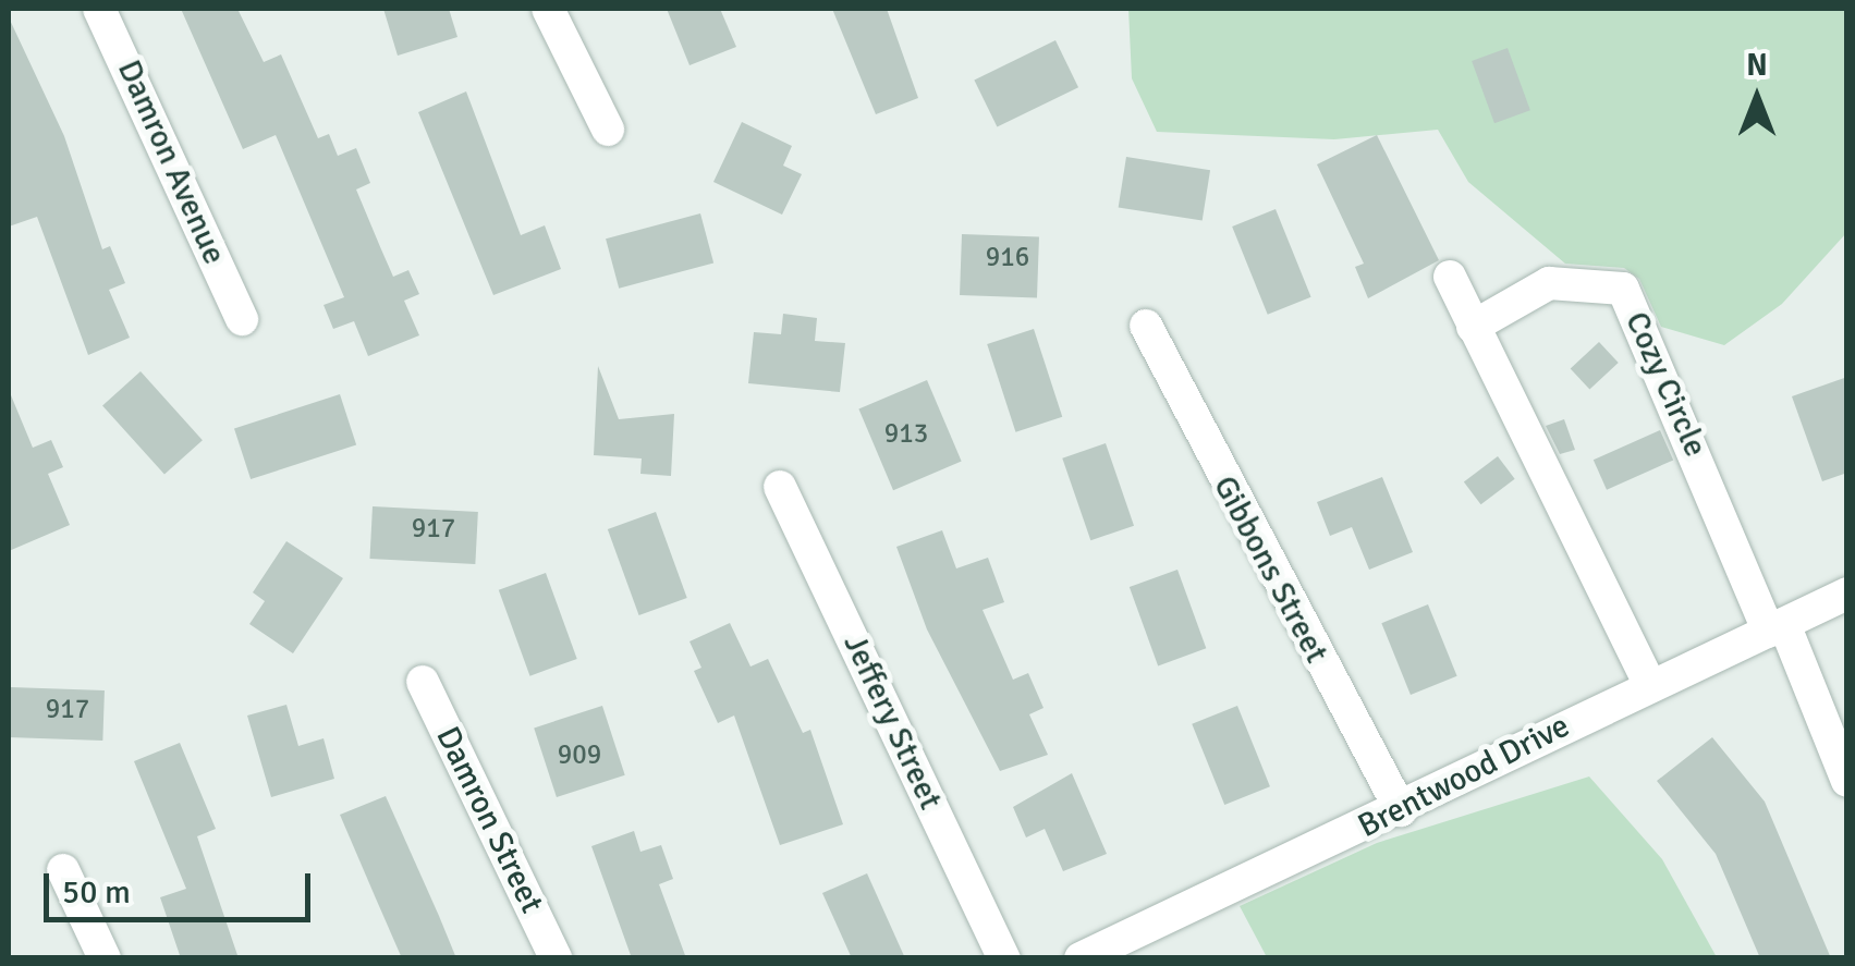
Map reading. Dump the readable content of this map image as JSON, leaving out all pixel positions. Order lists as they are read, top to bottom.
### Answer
{
  "streets": {
    "street": [
      "Damron Avenue",
      "Cozy Circle",
      "Gibbons Street",
      "Jeffery Street",
      "Brentwood Drive",
      "Damron Street"
    ]
  },
  "crossings": [
    ["Cozy Circle", "Brentwood Drive"],
    ["Gibbons Street", "Brentwood Drive"]
  ],
  "house_numbers": [
    "916",
    "913",
    "917",
    "917",
    "909"
  ],
  "scale_bar": "50 m",
  "north": "top"
}
